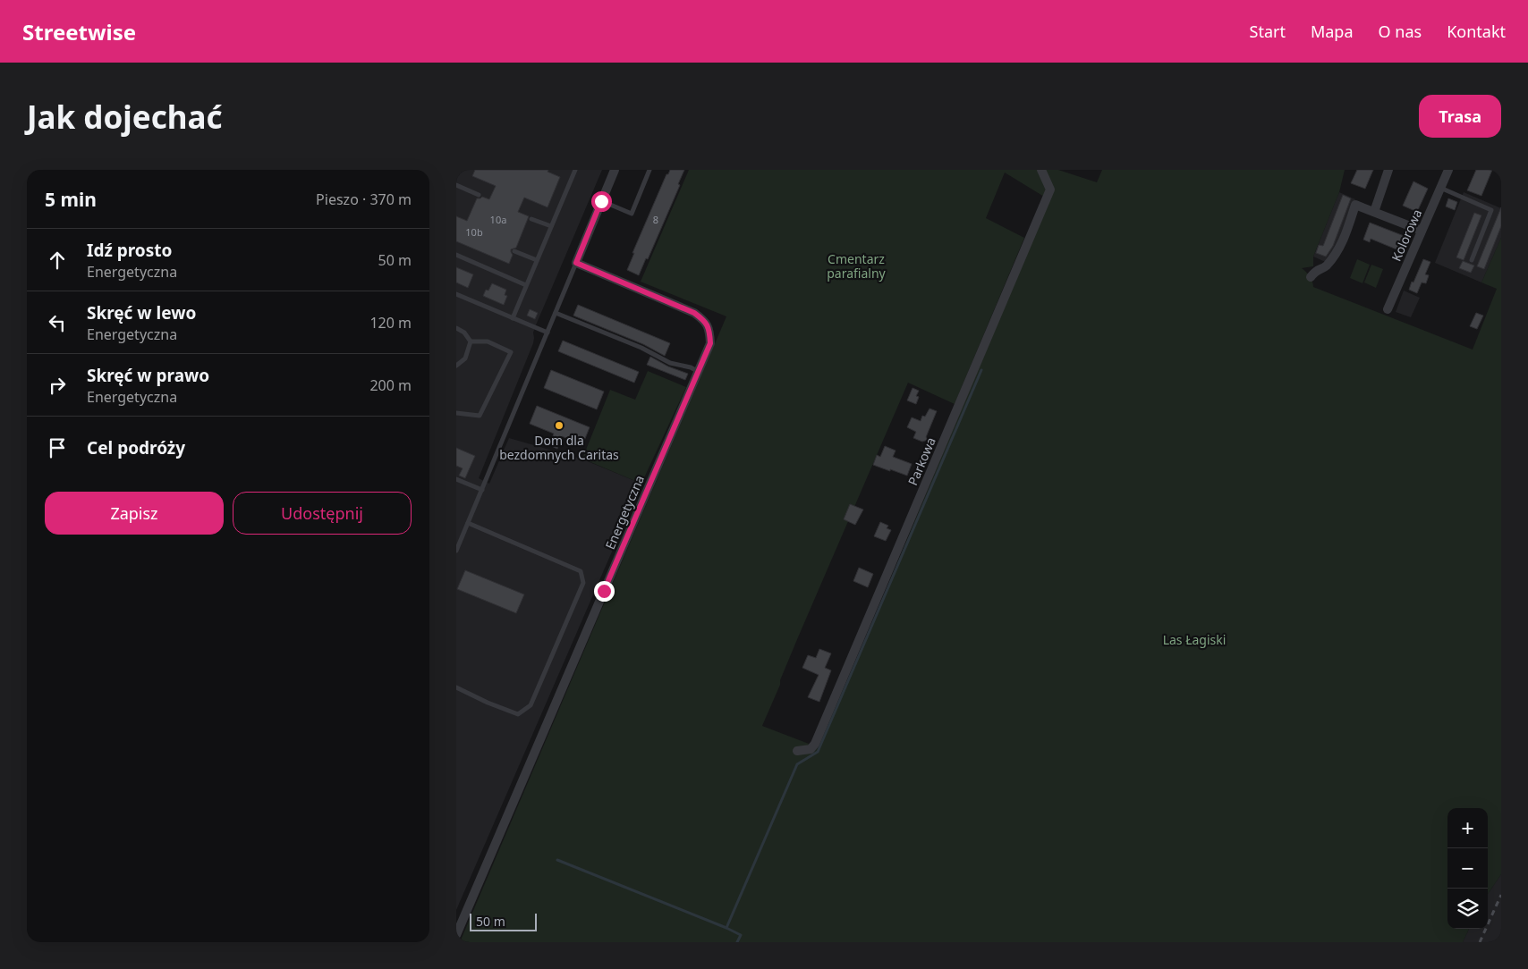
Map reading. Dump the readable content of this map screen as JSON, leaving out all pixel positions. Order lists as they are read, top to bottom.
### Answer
{
  "streets": {
    "street": ["Kolorowa", "Parkowa", "Energetyczna"]
  },
  "parks": ["Cmentarz parafialny", "Las Łagiski"],
  "places": ["Dom dla bezdomnych Caritas"],
  "house_numbers": ["10a", "8", "10b"],
  "scale_bar": "50 m",
  "page": {
    "header": "Streetwise",
    "nav": [
      "Start",
      "Mapa",
      "O nas",
      "Kontakt"
    ],
    "buttons": [
      "Trasa",
      ["Zapisz", "Udostępnij"]
    ],
    "title": "Jak dojechać",
    "heading": ["5 min", "Pieszo · 370 m"],
    "list": [
      ["Idź prosto", "Energetyczna", "50 m"],
      ["Skręć w lewo", "Energetyczna", "120 m"],
      ["Skręć w prawo", "Energetyczna", "200 m"],
      "Cel podróży"
    ],
    "map_buttons": ["+", "−"],
    "scale": "50 m"
  }
}
